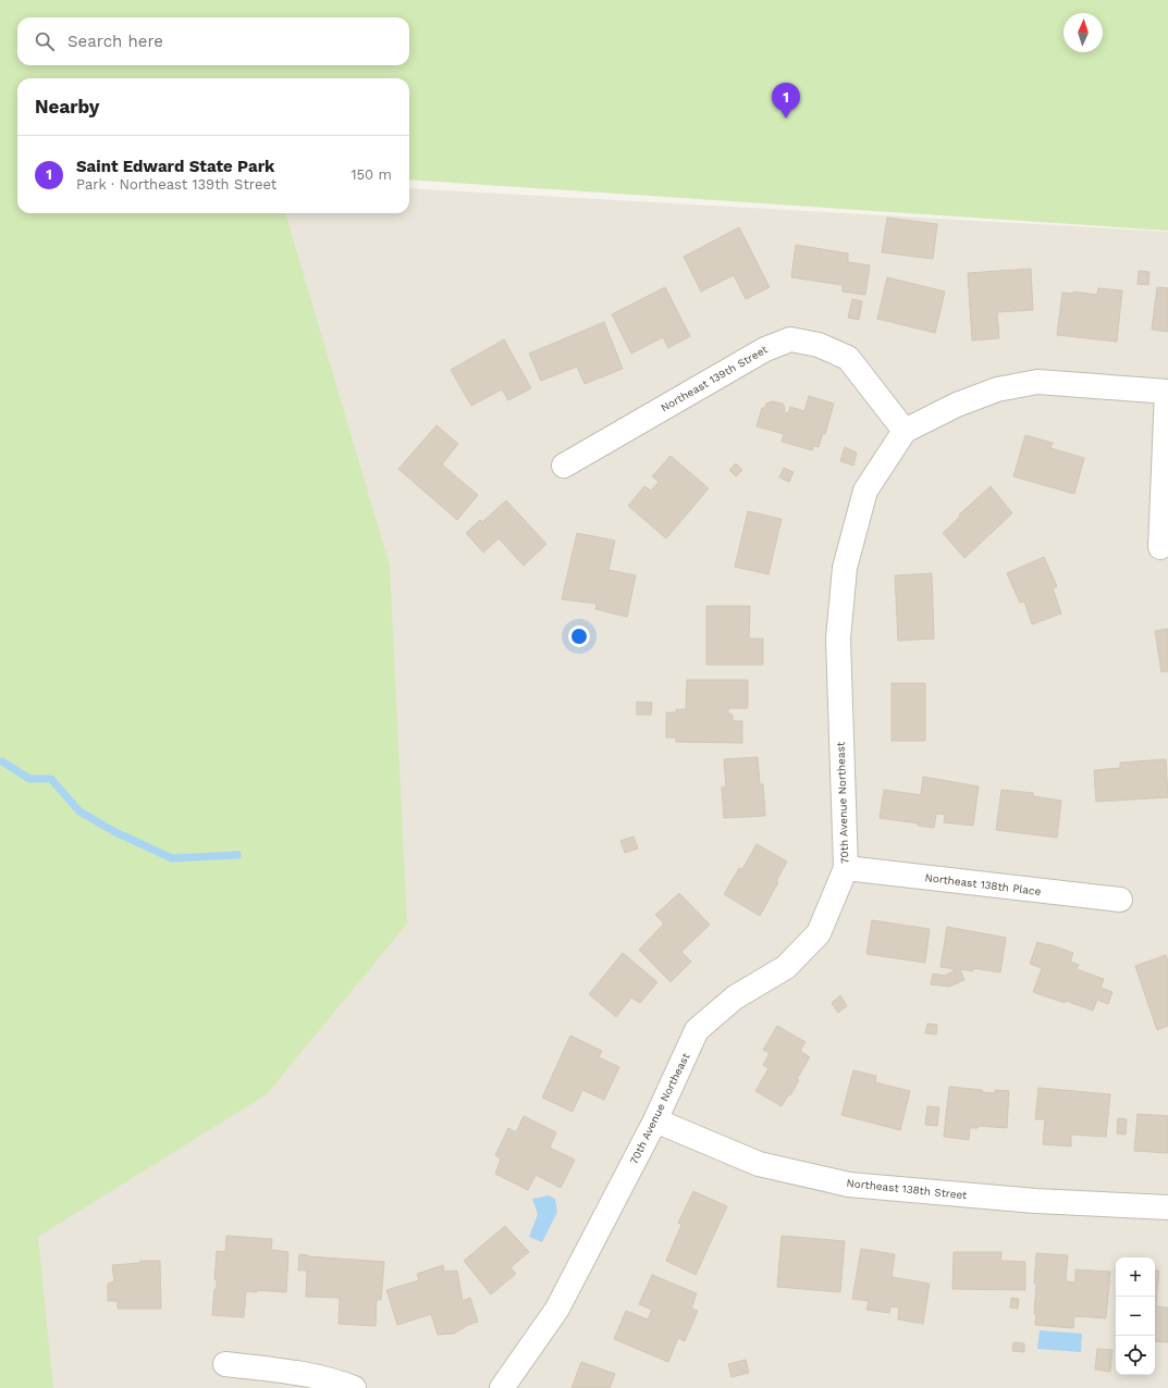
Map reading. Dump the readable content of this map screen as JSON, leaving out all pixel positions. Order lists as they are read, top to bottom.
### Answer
{
  "streets": {
    "street": [
      "Northeast 139th Street",
      "70th Avenue Northeast",
      "Northeast 138th Place",
      "Northeast 138th Street"
    ]
  },
  "crossings": [
    ["Northeast 139th Street", "70th Avenue Northeast"],
    ["70th Avenue Northeast", "Northeast 138th Place"],
    ["70th Avenue Northeast", "Northeast 138th Street"]
  ],
  "north": "top",
  "page": {
    "search": "Search here",
    "heading": "Nearby",
    "pins": "1",
    "list": [
      {
        "mark": "1",
        "name": "Saint Edward State Park",
        "note": "Park · Northeast 139th Street",
        "value": "150 m"
      }
    ],
    "map_buttons": ["+", "−"]
  }
}
